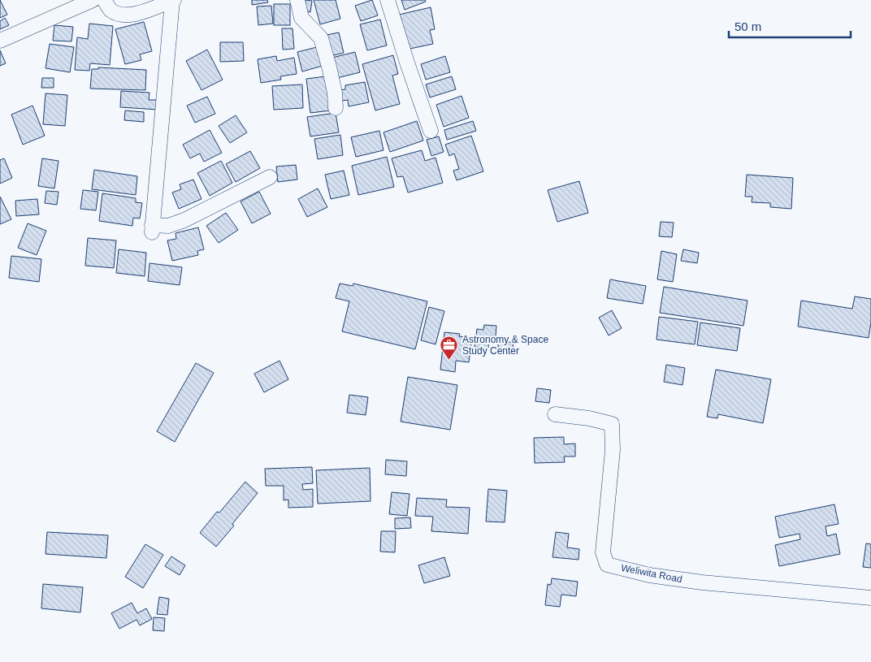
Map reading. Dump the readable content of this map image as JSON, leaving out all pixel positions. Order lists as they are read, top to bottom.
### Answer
{
  "streets": {
    "street": ["Weliwita Road"]
  },
  "places": {
    "office": ["Astronomy & Space Study Center"]
  },
  "scale_bar": "50 m"
}
